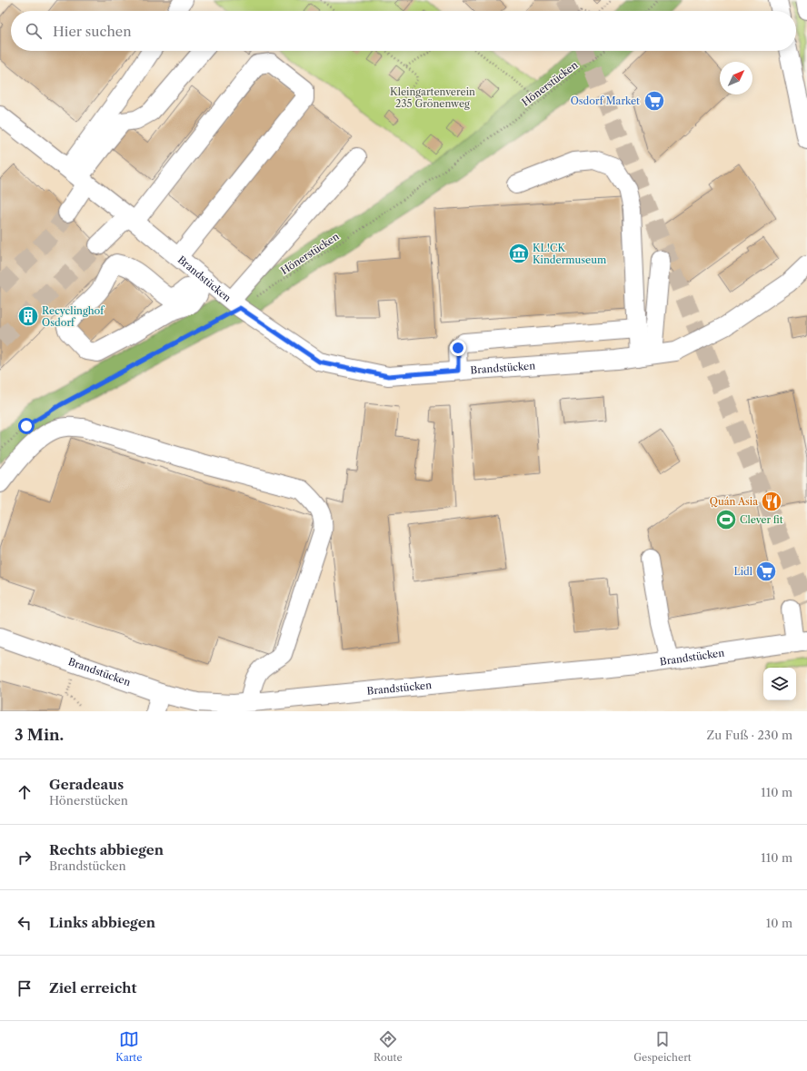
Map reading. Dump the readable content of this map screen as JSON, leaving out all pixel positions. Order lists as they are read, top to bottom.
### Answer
{
  "streets": {
    "street": ["Brandstücken"],
    "path": ["Hönerstücken"]
  },
  "crossings": [
    ["Hönerstücken", "Brandstücken"]
  ],
  "parks": ["Kleingartenverein 235 Grönenweg"],
  "places": {
    "supermarket": ["Osdorf Market", "Lidl"],
    "museum": ["KL!CK Kindermuseum"],
    "building": ["Recyclinghof Osdorf"],
    "restaurant": ["Quán Asia"],
    "sports": ["Clever fit"]
  },
  "north": "top right",
  "page": {
    "search": "Hier suchen",
    "heading": ["3 Min.", "Zu Fuß · 230 m"],
    "list": [
      ["Geradeaus", "Hönerstücken", "110 m"],
      ["Rechts abbiegen", "Brandstücken", "110 m"],
      ["Links abbiegen", "10 m"],
      "Ziel erreicht"
    ],
    "nav": ["Karte", "Route", "Gespeichert"]
  }
}
